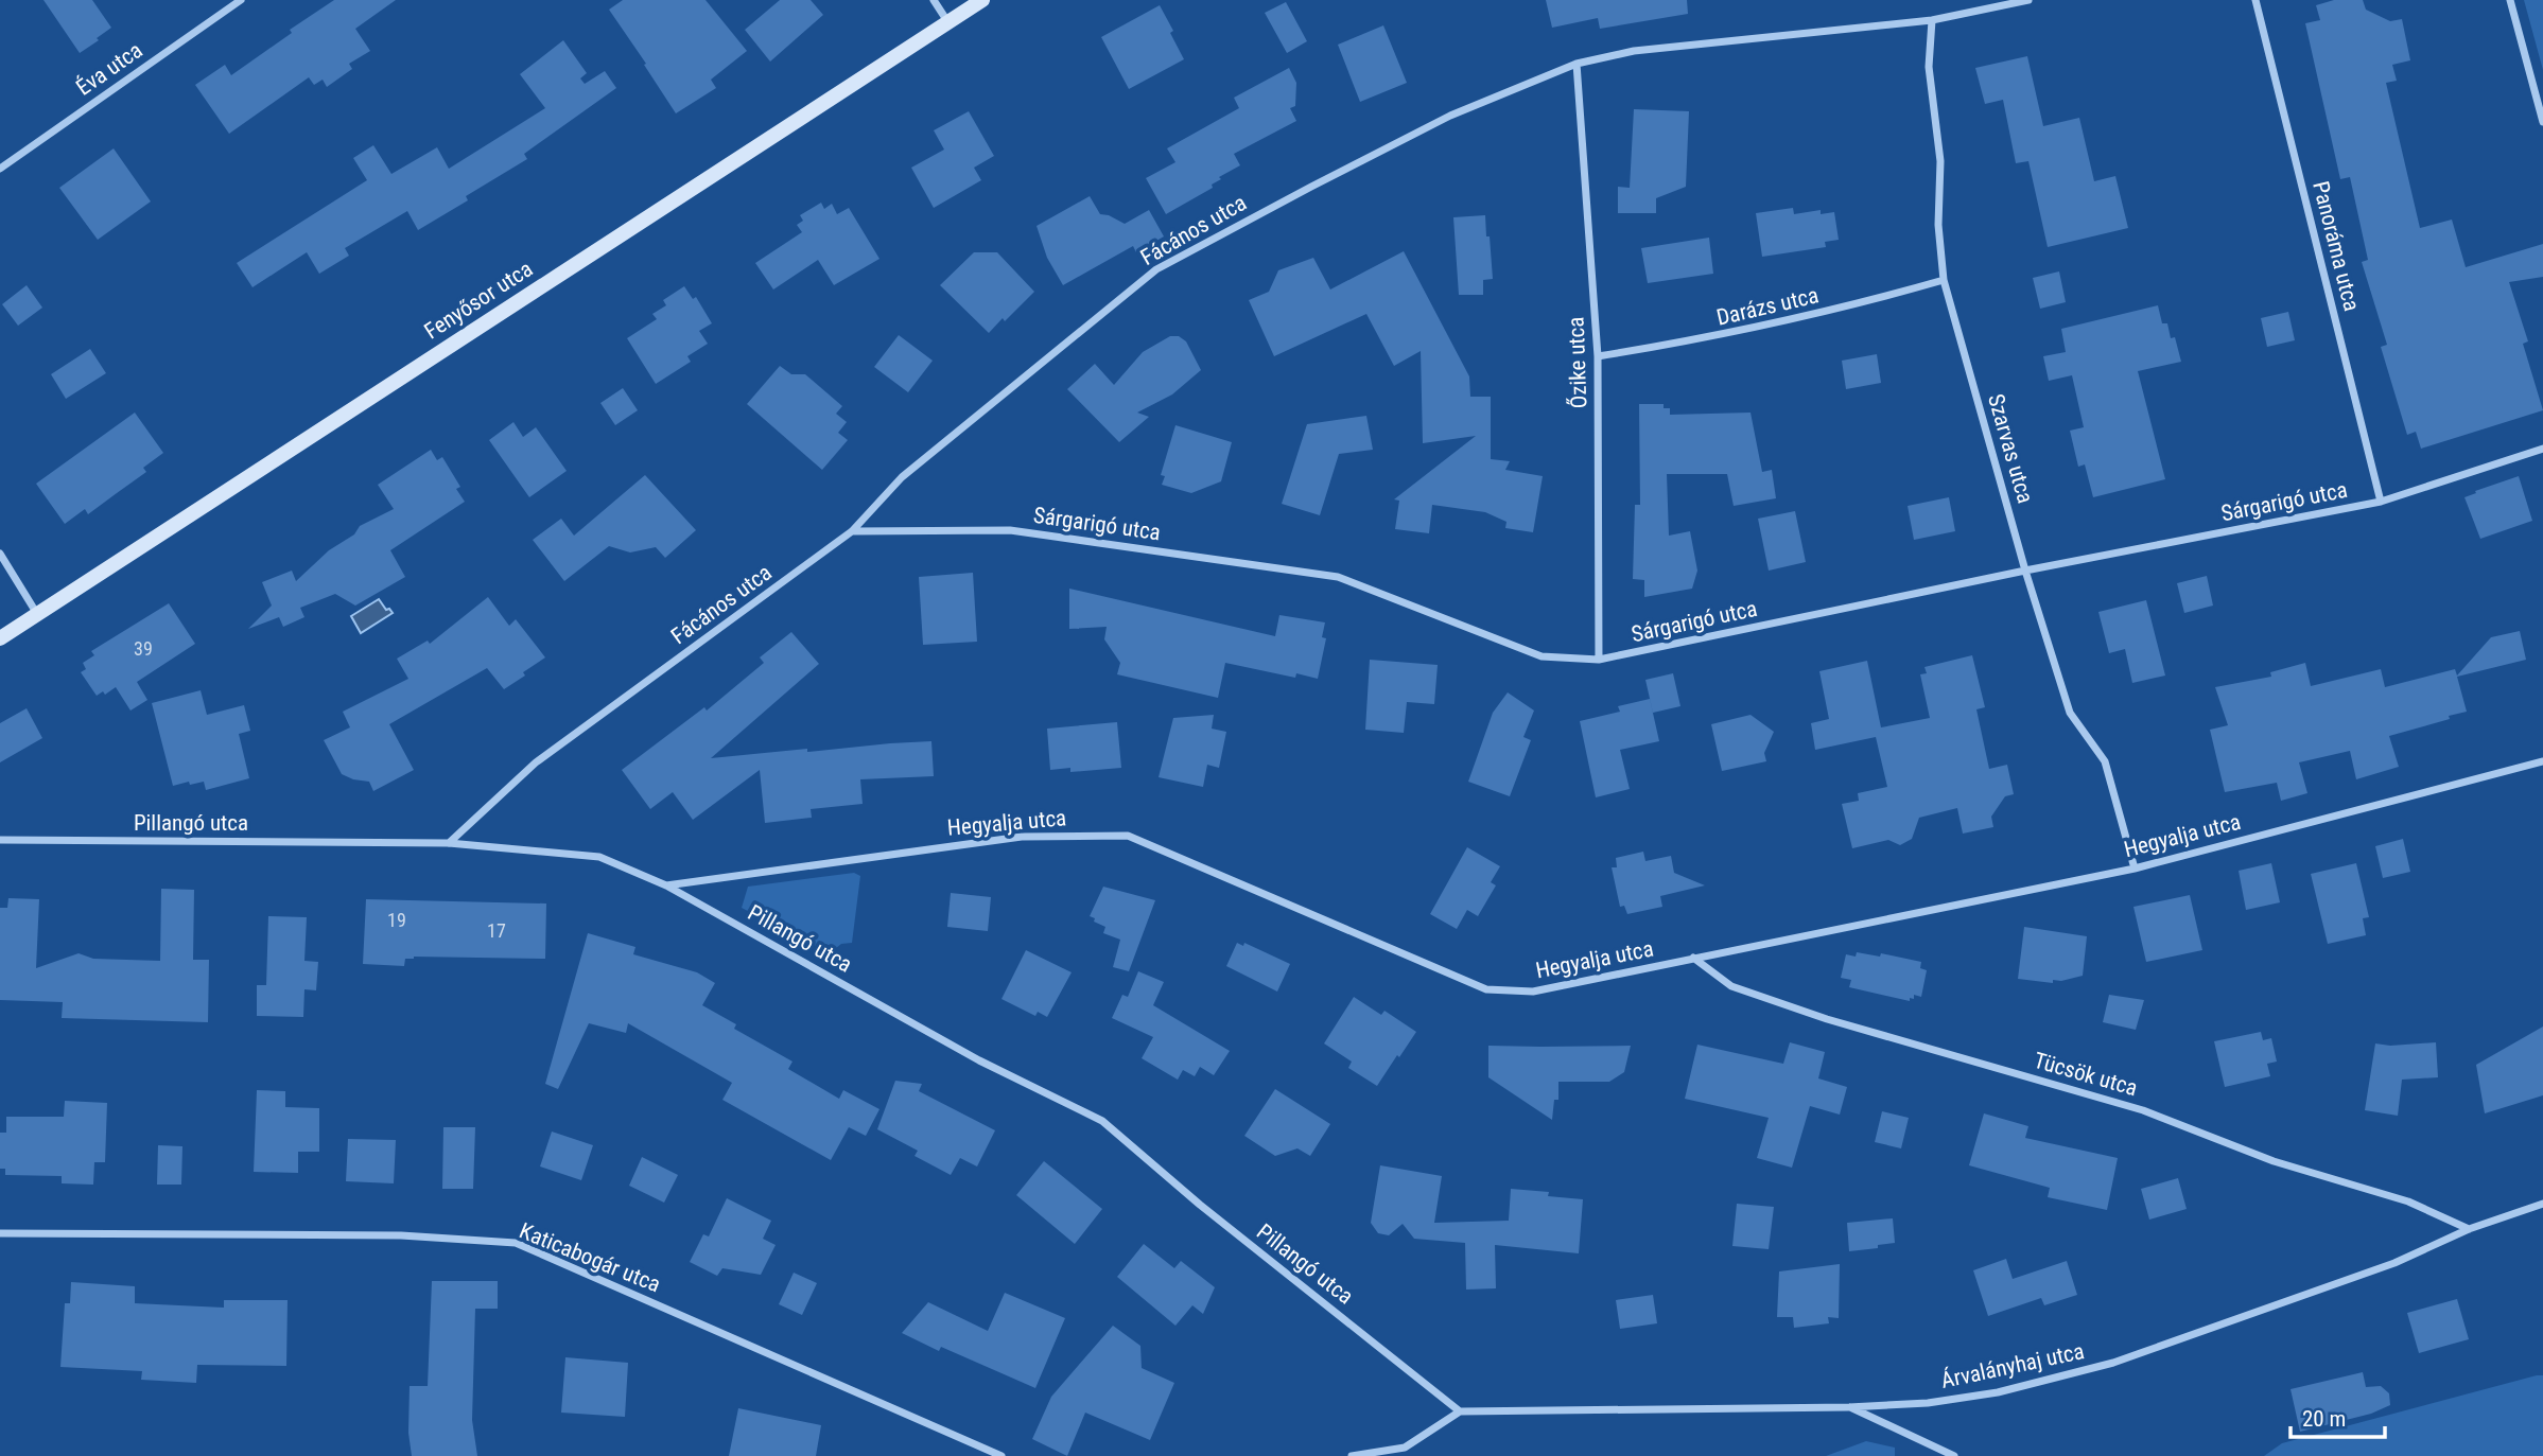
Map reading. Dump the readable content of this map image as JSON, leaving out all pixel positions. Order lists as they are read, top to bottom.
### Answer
{
  "streets": {
    "street": [
      "Éva utca",
      "Fácános utca",
      "Panoráma utca",
      "Fenyősor utca",
      "Darázs utca",
      "Őzike utca",
      "Szarvas utca",
      "Sárgarigó utca",
      "Pillangó utca",
      "Hegyalja utca",
      "Tücsök utca",
      "Katicabogár utca",
      "Árvalányhaj utca"
    ]
  },
  "crossings": [
    ["Fácános utca", "Őzike utca"],
    ["Fácános utca", "Szarvas utca"],
    ["Fácános utca", "Sárgarigó utca"],
    ["Fácános utca", "Pillangó utca"],
    ["Panoráma utca", "Sárgarigó utca"],
    ["Darázs utca", "Őzike utca"],
    ["Darázs utca", "Szarvas utca"],
    ["Őzike utca", "Sárgarigó utca"],
    ["Szarvas utca", "Sárgarigó utca"],
    ["Szarvas utca", "Hegyalja utca"],
    ["Pillangó utca", "Hegyalja utca"],
    ["Pillangó utca", "Árvalányhaj utca"],
    ["Hegyalja utca", "Tücsök utca"],
    ["Tücsök utca", "Árvalányhaj utca"]
  ],
  "house_numbers": ["39", "19", "17"],
  "scale_bar": "20 m"
}
